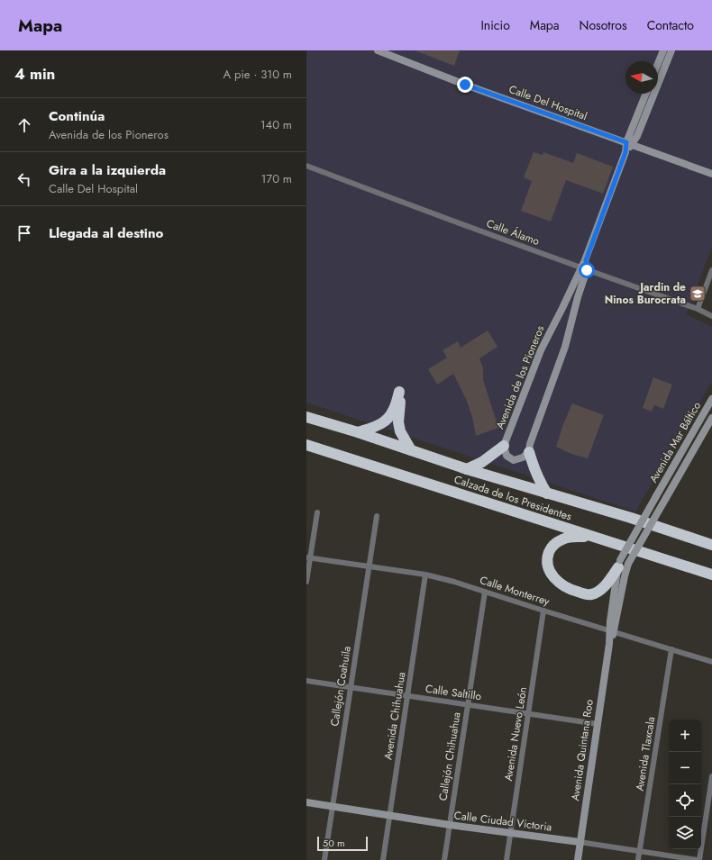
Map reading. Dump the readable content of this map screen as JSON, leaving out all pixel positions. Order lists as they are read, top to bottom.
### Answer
{
  "streets": {
    "highway": ["Calzada de los Presidentes"],
    "street": [
      "Calle Del Hospital",
      "Calle Álamo",
      "Avenida de los Pioneros",
      "Avenida Mar Báltico",
      "Calle Monterrey",
      "Callejón Coahuila",
      "Calle Saltillo",
      "Avenida Chihuahua",
      "Avenida Nuevo León",
      "Avenida Quintana Roo",
      "Avenida Tlaxcala",
      "Callejón Chihuahua",
      "Calle Ciudad Victoria"
    ]
  },
  "crossings": [
    ["Calle Álamo", "Avenida de los Pioneros"],
    ["Avenida Mar Báltico", "Avenida Quintana Roo"],
    ["Calle Monterrey", "Callejón Coahuila"],
    ["Calle Monterrey", "Avenida Chihuahua"],
    ["Calle Monterrey", "Avenida Nuevo León"],
    ["Calle Monterrey", "Avenida Quintana Roo"],
    ["Calle Monterrey", "Avenida Tlaxcala"],
    ["Calle Monterrey", "Callejón Chihuahua"],
    ["Callejón Coahuila", "Calle Saltillo"],
    ["Callejón Coahuila", "Calle Ciudad Victoria"],
    ["Calle Saltillo", "Avenida Chihuahua"],
    ["Calle Saltillo", "Avenida Nuevo León"],
    ["Calle Saltillo", "Avenida Quintana Roo"],
    ["Calle Saltillo", "Callejón Chihuahua"],
    ["Avenida Chihuahua", "Calle Ciudad Victoria"],
    ["Avenida Nuevo León", "Calle Ciudad Victoria"],
    ["Avenida Quintana Roo", "Calle Ciudad Victoria"],
    ["Avenida Tlaxcala", "Calle Ciudad Victoria"],
    ["Callejón Chihuahua", "Calle Ciudad Victoria"]
  ],
  "places": {
    "school or university": ["Jardin de Ninos Burocrata"]
  },
  "scale_bar": "50 m",
  "north": "left",
  "page": {
    "header": "Mapa",
    "nav": [
      "Inicio",
      "Mapa",
      "Nosotros",
      "Contacto"
    ],
    "heading": ["4 min", "A pie · 310 m"],
    "list": [
      ["Continúa", "Avenida de los Pioneros", "140 m"],
      ["Gira a la izquierda", "Calle Del Hospital", "170 m"],
      "Llegada al destino"
    ],
    "map_buttons": ["+", "−"],
    "scale": "50 m"
  }
}
